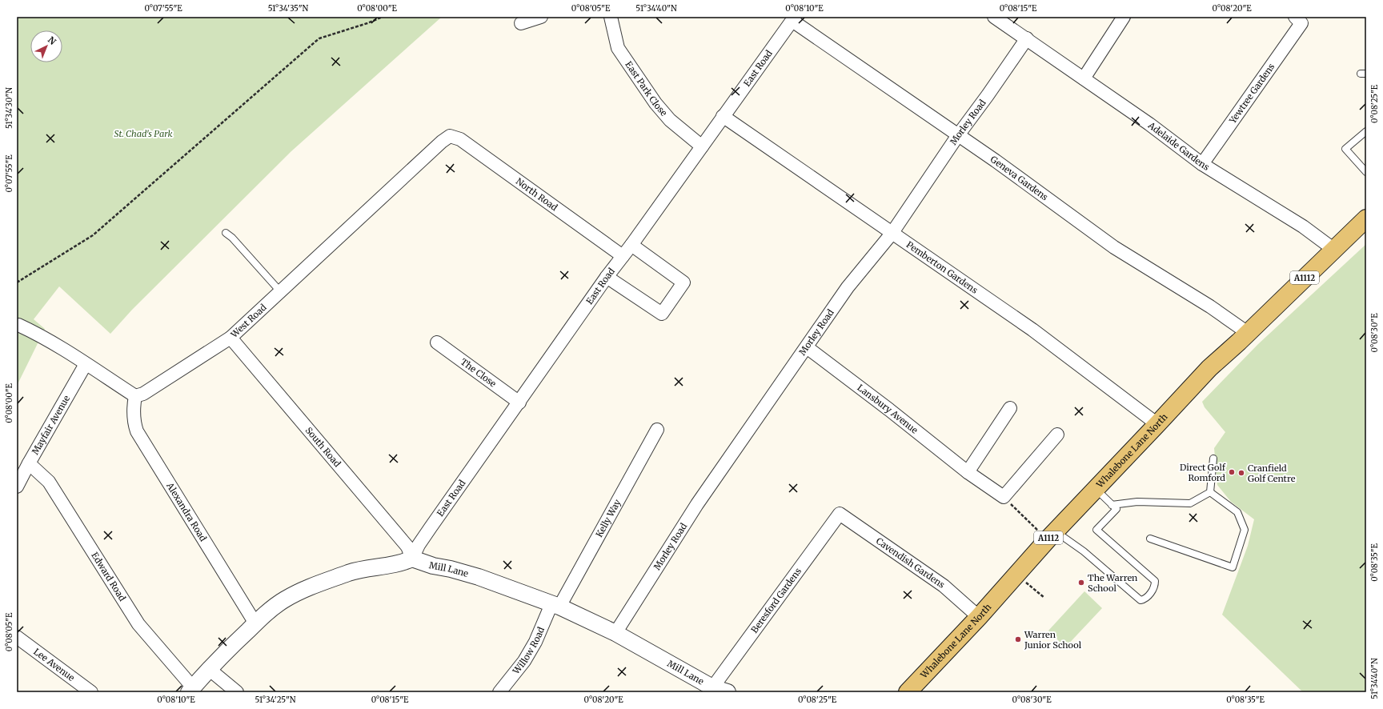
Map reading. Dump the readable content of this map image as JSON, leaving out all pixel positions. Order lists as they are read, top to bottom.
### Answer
{
  "streets": {
    "main road": ["A1112", "Whalebone Lane North"],
    "street": [
      "East Road",
      "East Park Close",
      "Yewtree Gardens",
      "Morley Road",
      "Adelaide Gardens",
      "Geneva Gardens",
      "North Road",
      "Pemberton Gardens",
      "West Road",
      "The Close",
      "Lansbury Avenue",
      "Mayfair Avenue",
      "South Road",
      "Alexandra Road",
      "Kelly Way",
      "Cavendish Gardens",
      "Mill Lane",
      "Edward Road",
      "Beresford Gardens",
      "Willow Road",
      "Lee Avenue"
    ]
  },
  "crossings": [
    ["East Road", "East Park Close"],
    ["East Road", "Geneva Gardens"],
    ["East Road", "North Road"],
    ["East Road", "Pemberton Gardens"],
    ["East Road", "The Close"],
    ["East Road", "South Road"],
    ["East Road", "Mill Lane"],
    ["Yewtree Gardens", "Adelaide Gardens"],
    ["Morley Road", "Adelaide Gardens"],
    ["Morley Road", "Geneva Gardens"],
    ["Morley Road", "Pemberton Gardens"],
    ["Morley Road", "Lansbury Avenue"],
    ["Morley Road", "Mill Lane"],
    ["Adelaide Gardens", "Whalebone Lane North"],
    ["Geneva Gardens", "Whalebone Lane North"],
    ["North Road", "West Road"],
    ["Pemberton Gardens", "Whalebone Lane North"],
    ["West Road", "South Road"],
    ["West Road", "Alexandra Road"],
    ["Mayfair Avenue", "Edward Road"],
    ["South Road", "Mill Lane"],
    ["Whalebone Lane North", "Cavendish Gardens"],
    ["Kelly Way", "Mill Lane"],
    ["Kelly Way", "Willow Road"],
    ["Cavendish Gardens", "Beresford Gardens"],
    ["Mill Lane", "Beresford Gardens"],
    ["Mill Lane", "Willow Road"]
  ],
  "parks": ["St. Chad's Park"],
  "places": [
    "Direct Golf Romford",
    "Cranfield Golf Centre",
    "The Warren School",
    "Warren Junior School"
  ],
  "north": "top right",
  "coordinates": [
    "0°07'55\"E",
    "51°34'35\"N",
    "0°08'00\"E",
    "0°08'05\"E",
    "51°34'40\"N",
    "0°08'10\"E",
    "0°08'15\"E",
    "0°08'20\"E",
    "0°08'25\"E",
    "51°34'30\"N",
    "0°08'30\"E",
    "0°08'35\"E",
    "51°34'25\"N"
  ]
}
